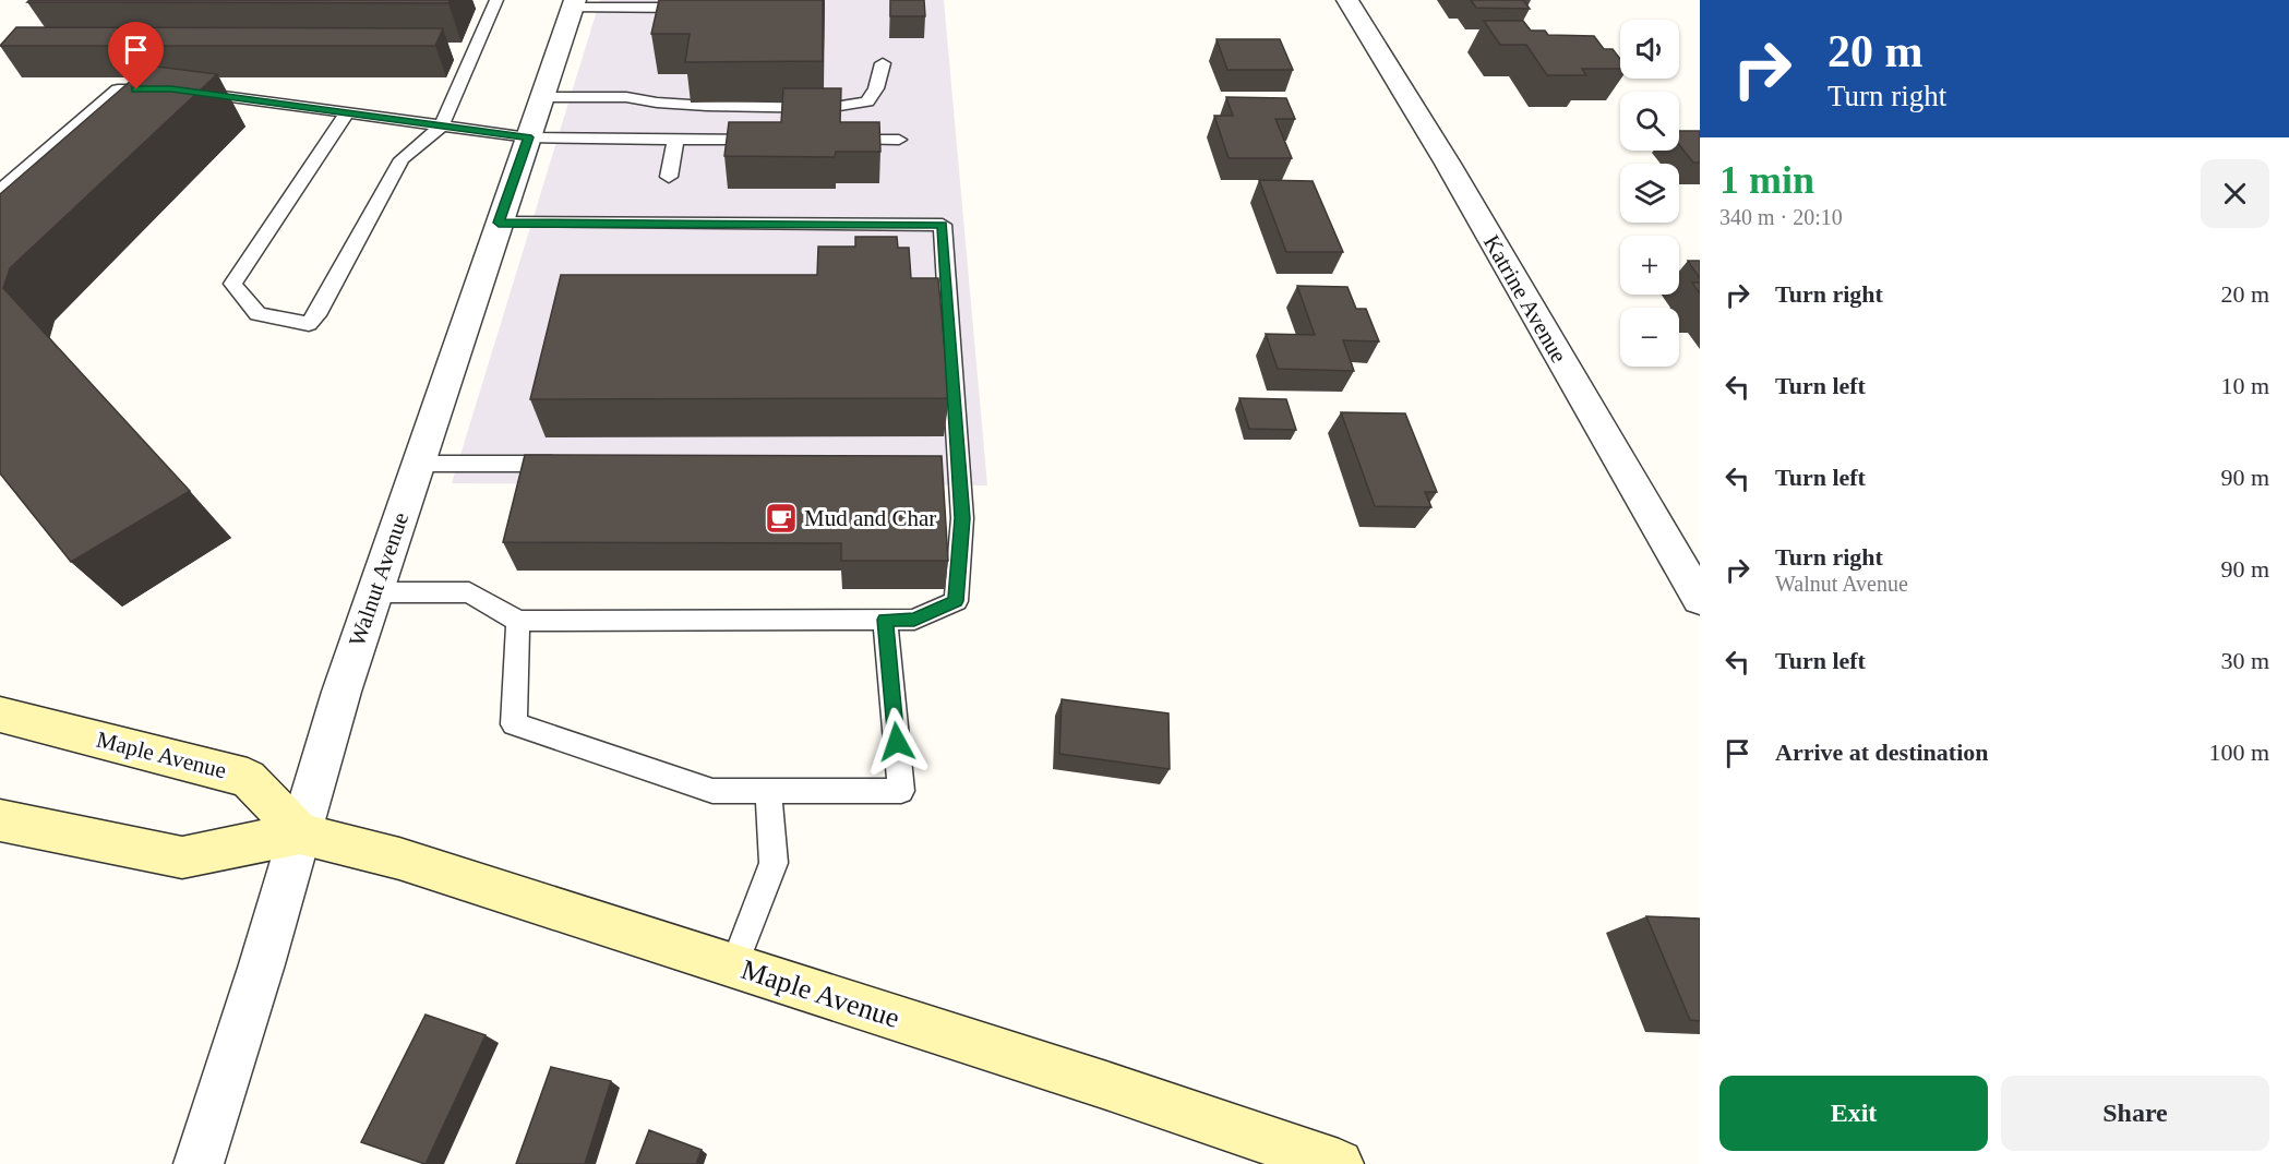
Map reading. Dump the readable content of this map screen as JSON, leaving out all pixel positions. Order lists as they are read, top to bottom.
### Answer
{
  "streets": {
    "main road": ["Maple Avenue"],
    "street": ["Katrine Avenue", "Walnut Avenue"]
  },
  "crossings": [
    ["Walnut Avenue", "Maple Avenue"]
  ],
  "places": {
    "cafe": ["Mud and Char"]
  },
  "page": {
    "turn": ["20 m", "Turn right"],
    "map_buttons": ["+", "−"],
    "heading": ["1 min", "340 m · 20:10"],
    "list": [
      {
        "name": "Turn right",
        "value": "20 m"
      },
      {
        "name": "Turn left",
        "value": "10 m"
      },
      {
        "name": "Turn left",
        "value": "90 m"
      },
      {
        "name": "Turn right",
        "note": "Walnut Avenue",
        "value": "90 m"
      },
      {
        "name": "Turn left",
        "value": "30 m"
      },
      {
        "name": "Arrive at destination",
        "value": "100 m"
      }
    ],
    "buttons": ["Exit", "Share"]
  }
}
